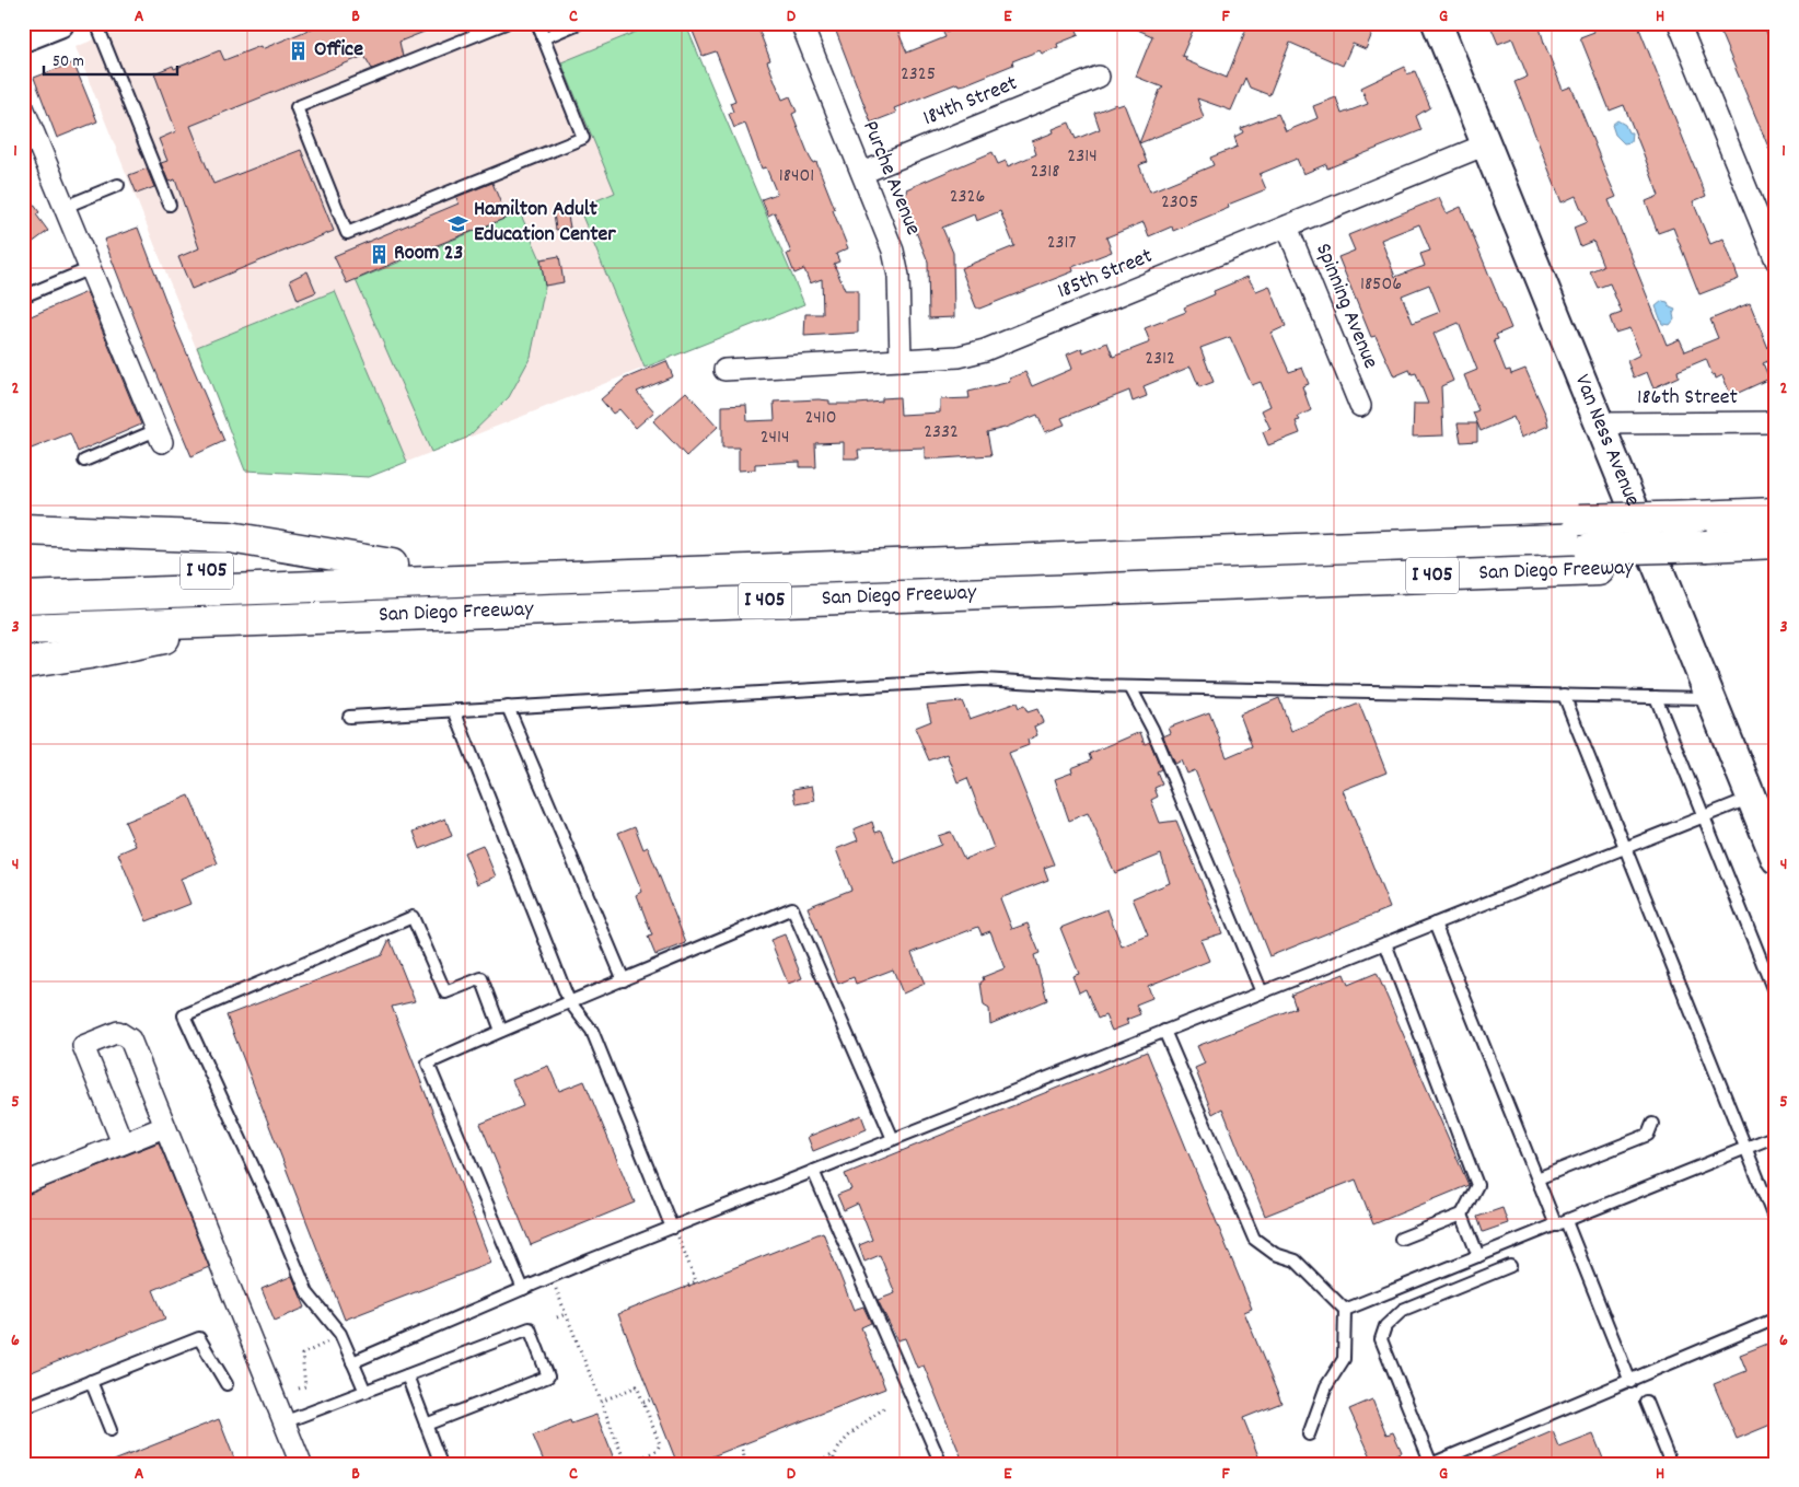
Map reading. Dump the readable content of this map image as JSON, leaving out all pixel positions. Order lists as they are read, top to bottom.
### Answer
{
  "streets": {
    "highway": ["I 405", "San Diego Freeway"],
    "main road": ["Van Ness Avenue"],
    "street": [
      "184th Street",
      "Purche Avenue",
      "185th Street",
      "Spinning Avenue",
      "186th Street"
    ]
  },
  "crossings": [
    ["184th Street", "Purche Avenue"],
    ["Purche Avenue", "185th Street"],
    ["185th Street", "Spinning Avenue"],
    ["185th Street", "Van Ness Avenue"],
    ["186th Street", "Van Ness Avenue"]
  ],
  "places": {
    "building": ["Office", "Room 23"],
    "school or university": ["Hamilton Adult Education Center"]
  },
  "house_numbers": [
    "2325",
    "2314",
    "2318",
    "18401",
    "2326",
    "2305",
    "2317",
    "18506",
    "2312",
    "2410",
    "2332",
    "2414"
  ],
  "scale_bar": "50 m",
  "grid": {
    "columns": [
      "A",
      "B",
      "C",
      "D",
      "E",
      "F",
      "G",
      "H"
    ],
    "rows": [
      "1",
      "2",
      "3",
      "4",
      "5",
      "6"
    ]
  }
}
